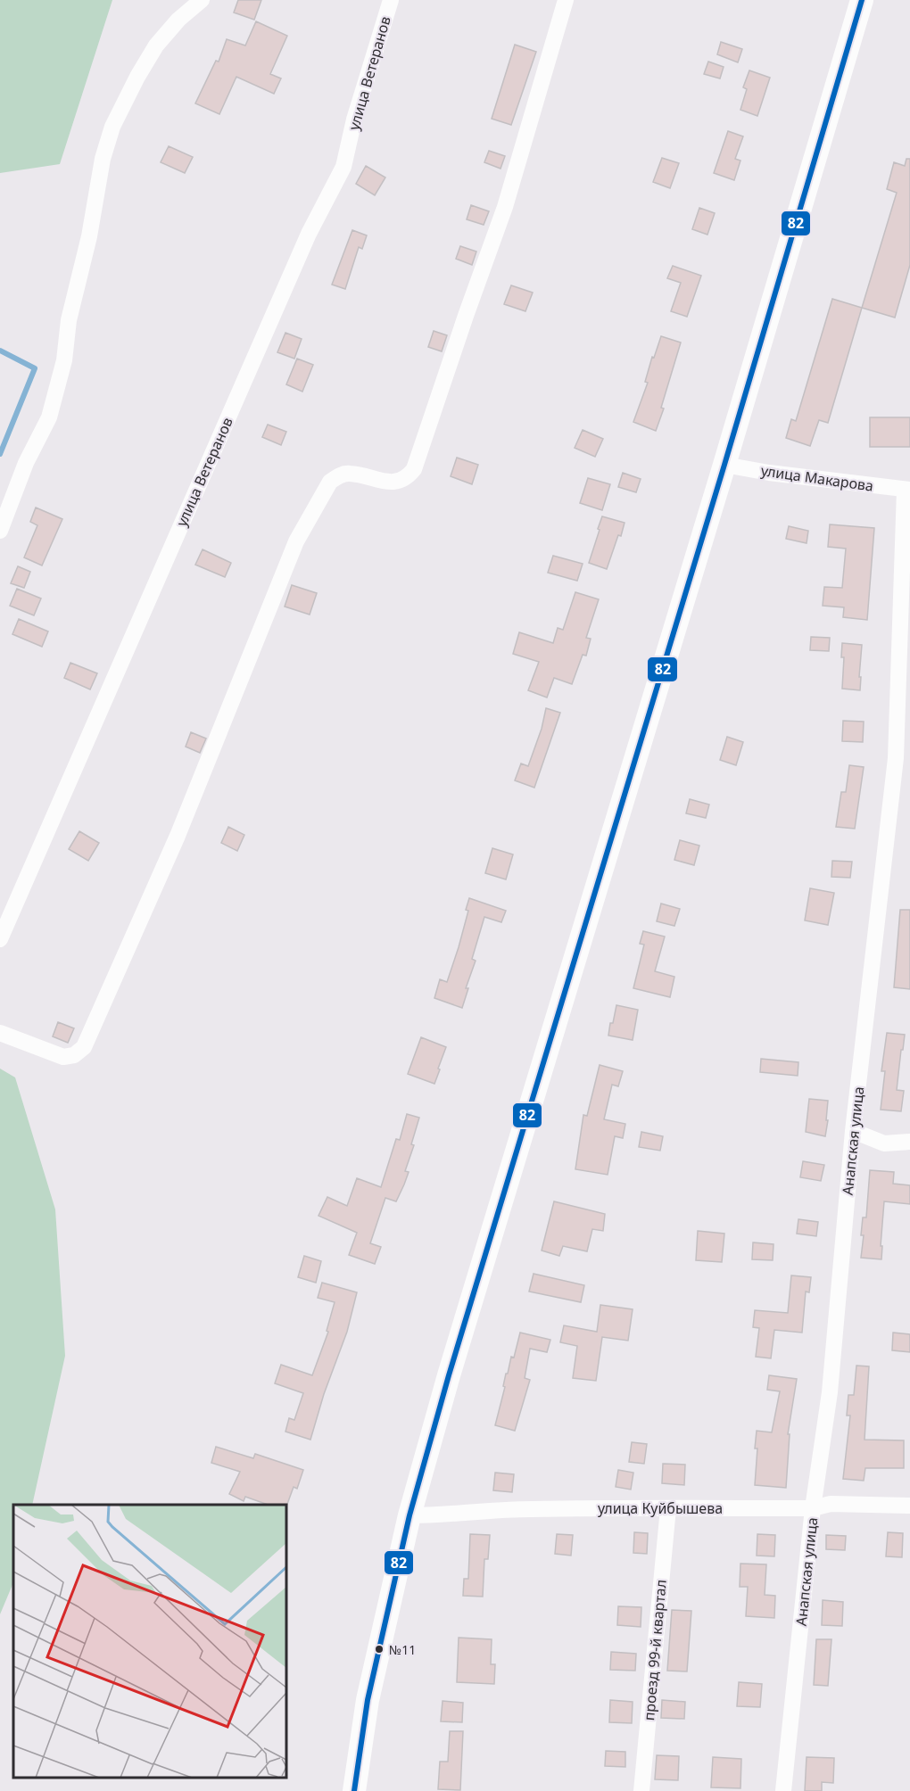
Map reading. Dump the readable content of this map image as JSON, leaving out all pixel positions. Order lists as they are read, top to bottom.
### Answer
{
  "streets": {
    "street": [
      "улица Ветеранов",
      "улица Макарова",
      "Анапская улица",
      "улица Куйбышева",
      "проезд 99-й квартал"
    ]
  },
  "crossings": [
    ["улица Макарова", "Анапская улица"],
    ["Анапская улица", "улица Куйбышева"],
    ["улица Куйбышева", "проезд 99-й квартал"]
  ],
  "places": ["№11"],
  "lines": ["transit line 82"]
}
